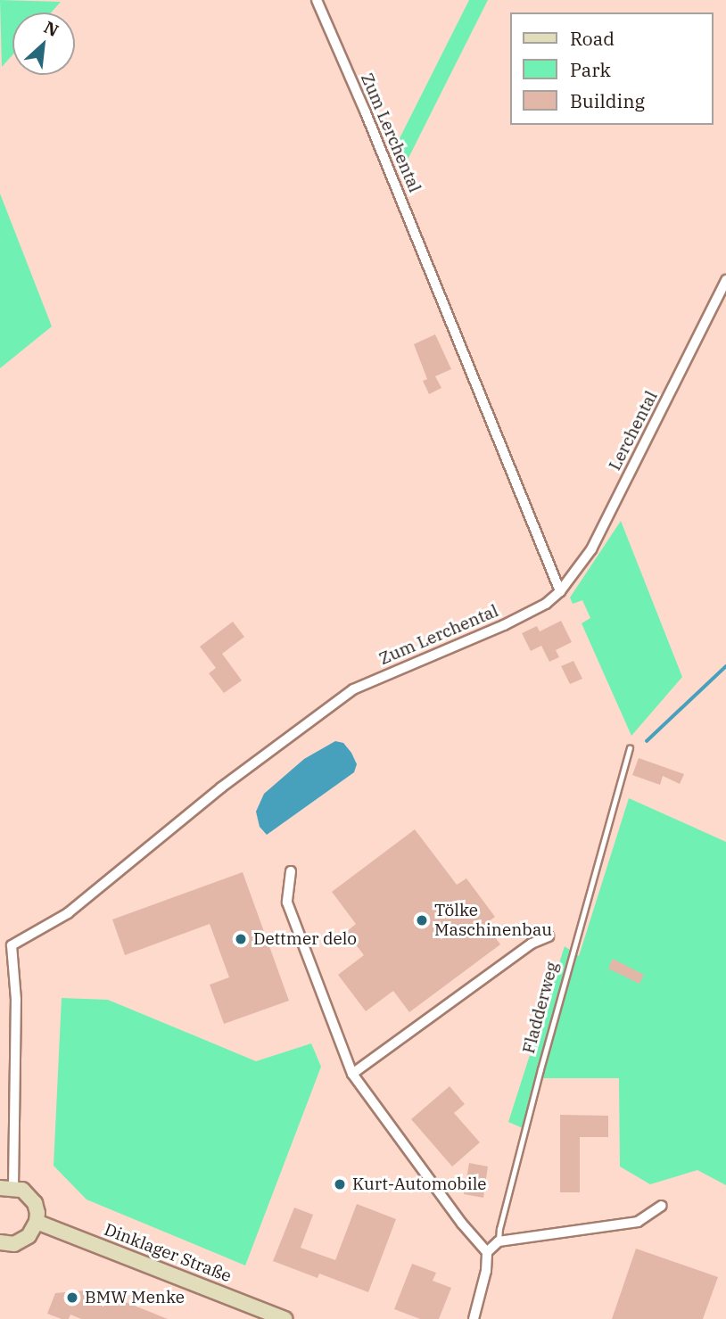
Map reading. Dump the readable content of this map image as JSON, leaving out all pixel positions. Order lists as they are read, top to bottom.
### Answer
{
  "streets": {
    "main road": ["Dinklager Straße"],
    "street": ["Zum Lerchental", "Lerchental", "Fladderweg"]
  },
  "crossings": [
    ["Zum Lerchental", "Lerchental"]
  ],
  "places": [
    "Tölke Maschinenbau",
    "Dettmer delo",
    "Kurt-Automobile",
    "BMW Menke"
  ],
  "legend": ["Road", "Park", "Building"],
  "north": "top right"
}
